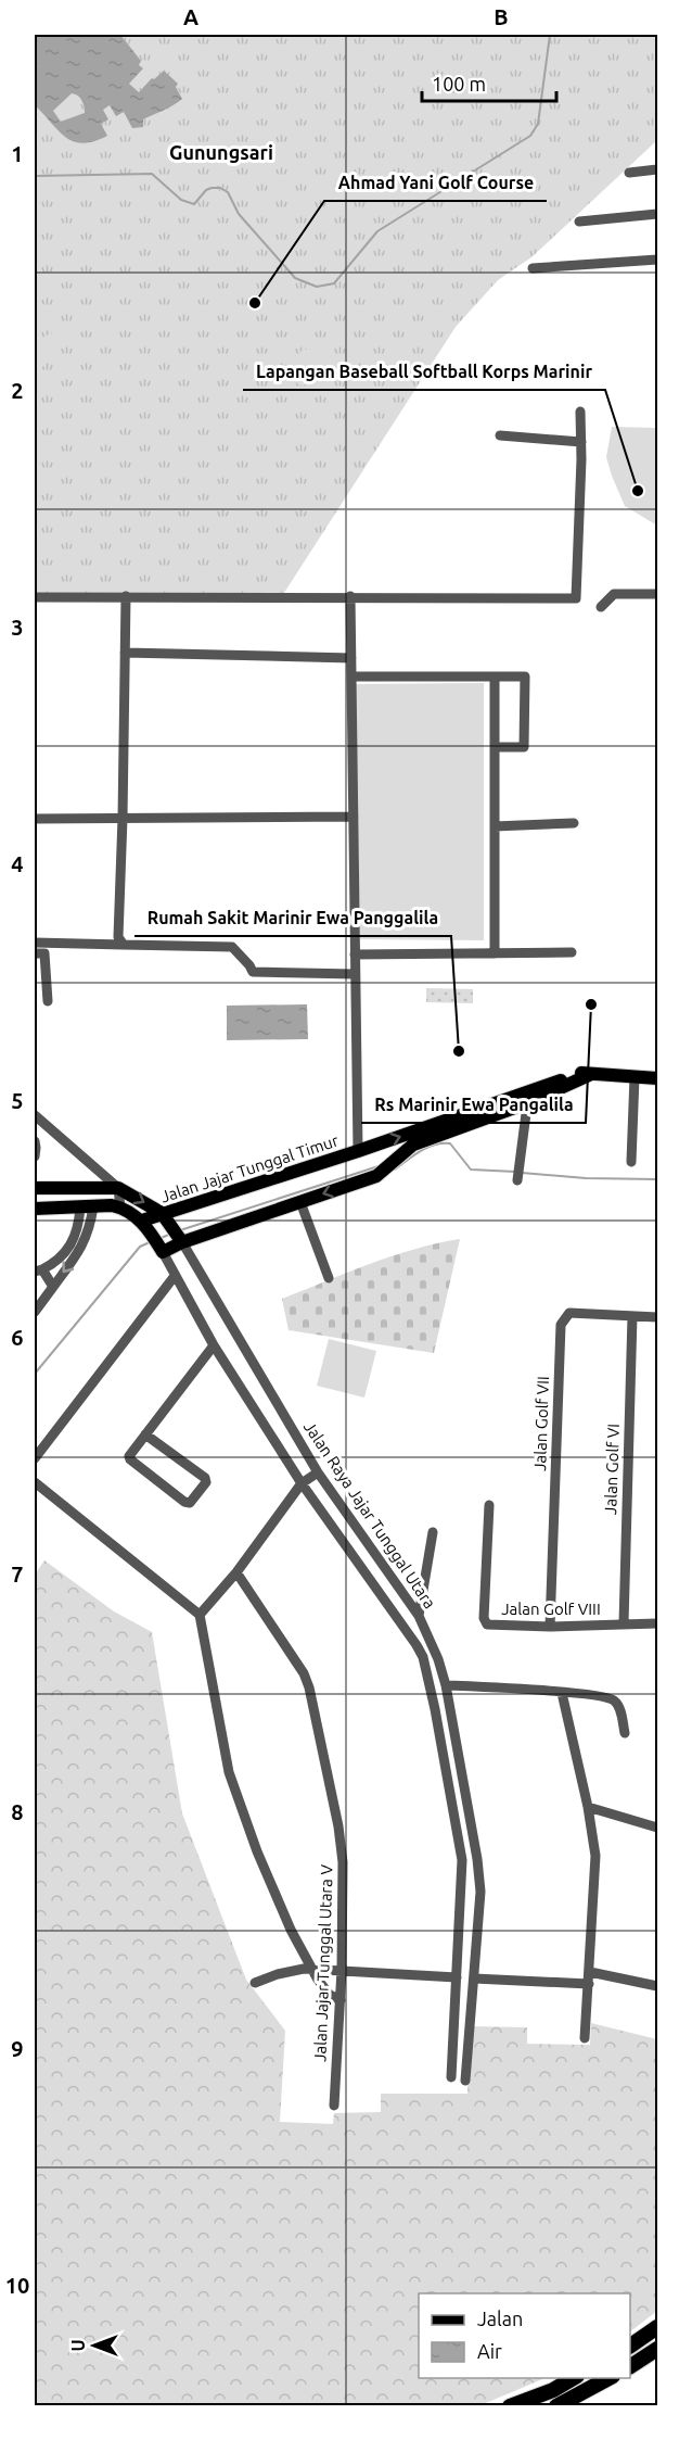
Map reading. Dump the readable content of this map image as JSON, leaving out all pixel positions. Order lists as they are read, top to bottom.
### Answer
{
  "streets": {
    "main road": ["Jalan Jajar Tunggal Timur", "Jalan Raya Jajar Tunggal Utara"],
    "street": [
      "Jalan Golf VII",
      "Jalan Golf VI",
      "Jalan Golf VIII",
      "Jalan Jajar Tunggal Utara V"
    ]
  },
  "crossings": [
    ["Jalan Jajar Tunggal Timur", "Jalan Raya Jajar Tunggal Utara"],
    ["Jalan Golf VII", "Jalan Golf VI"],
    ["Jalan Golf VII", "Jalan Golf VIII"],
    ["Jalan Golf VI", "Jalan Golf VIII"]
  ],
  "districts": ["Gunungsari"],
  "places": [
    "Ahmad Yani Golf Course",
    "Lapangan Baseball Softball Korps Marinir",
    "Rs Marinir Ewa Pangalila",
    "Rumah Sakit Marinir Ewa Panggalila"
  ],
  "legend": ["Jalan", "Air"],
  "scale_bar": "100 m",
  "north": "left",
  "grid": {
    "columns": ["A", "B"],
    "rows": [
      "1",
      "2",
      "3",
      "4",
      "5",
      "6",
      "7",
      "8",
      "9",
      "10"
    ]
  }
}
